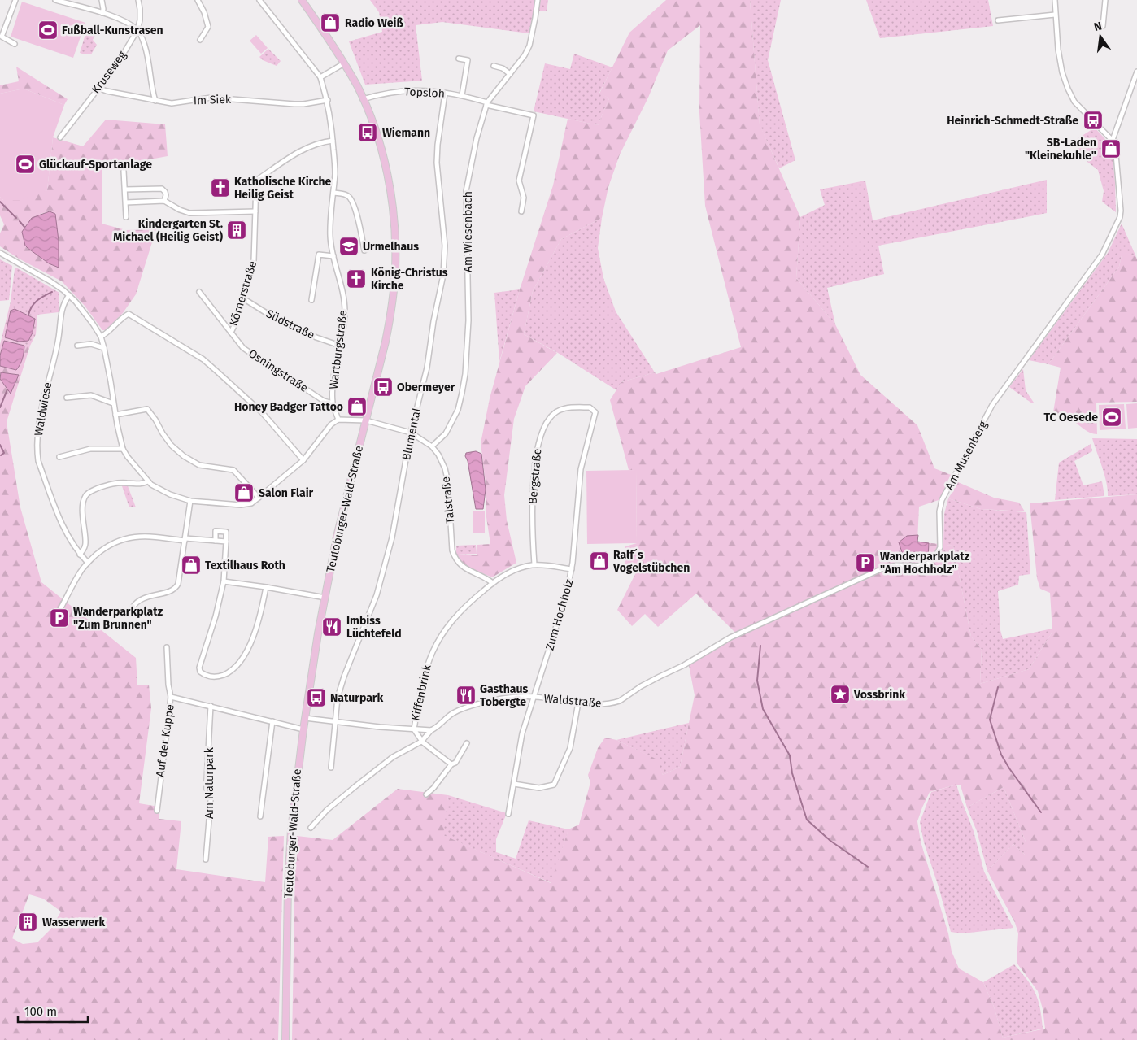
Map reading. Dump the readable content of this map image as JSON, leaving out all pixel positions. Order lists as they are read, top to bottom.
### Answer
{
  "streets": {
    "main road": ["Teutoburger-Wald-Straße"],
    "street": [
      "Kruseweg",
      "Topsloh",
      "Im Siek",
      "Am Wiesenbach",
      "Körnerstraße",
      "Südstraße",
      "Wartburgstraße",
      "Osningstraße",
      "Waldwiese",
      "Blumental",
      "Am Musenberg",
      "Bergstraße",
      "Talstraße",
      "Zum Hochholz",
      "Kiffenbrink",
      "Waldstraße",
      "Auf der Kuppe",
      "Am Naturpark"
    ]
  },
  "crossings": [
    ["Kruseweg", "Im Siek"],
    ["Topsloh", "Am Wiesenbach"],
    ["Topsloh", "Blumental"],
    ["Topsloh", "Teutoburger-Wald-Straße"],
    ["Im Siek", "Wartburgstraße"],
    ["Am Wiesenbach", "Talstraße"],
    ["Körnerstraße", "Südstraße"],
    ["Körnerstraße", "Wartburgstraße"],
    ["Körnerstraße", "Osningstraße"],
    ["Südstraße", "Wartburgstraße"],
    ["Wartburgstraße", "Osningstraße"],
    ["Wartburgstraße", "Talstraße"],
    ["Blumental", "Talstraße"],
    ["Blumental", "Kiffenbrink"],
    ["Am Musenberg", "Waldstraße"],
    ["Bergstraße", "Zum Hochholz"],
    ["Bergstraße", "Kiffenbrink"],
    ["Talstraße", "Teutoburger-Wald-Straße"],
    ["Talstraße", "Kiffenbrink"],
    ["Teutoburger-Wald-Straße", "Kiffenbrink"],
    ["Zum Hochholz", "Kiffenbrink"],
    ["Zum Hochholz", "Waldstraße"]
  ],
  "places": {
    "shop": [
      "Radio Weiß",
      "SB-Laden \"Kleinekuhle\"",
      "Honey Badger Tattoo",
      "Salon Flair",
      "Ralf´s Vogelstübchen",
      "Textilhaus Roth"
    ],
    "sports": ["Fußball-Kunstrasen", "Glückauf-Sportanlage", "TC Oesede"],
    "bus stop": [
      "Heinrich-Schmedt-Straße",
      "Wiemann",
      "Obermeyer",
      "Naturpark"
    ],
    "church": ["Katholische Kirche Heilig Geist", "König-Christus Kirche"],
    "building": ["Kindergarten St. Michael (Heilig Geist)", "Wasserwerk"],
    "school or university": ["Urmelhaus"],
    "parking": ["Wanderparkplatz \"Am Hochholz\"", "Wanderparkplatz \"Zum Brunnen\""],
    "restaurant": ["Imbiss Lüchtefeld", "Gasthaus Tobergte"],
    "place": ["Vossbrink"]
  },
  "scale_bar": "100 m",
  "north": "top"
}
